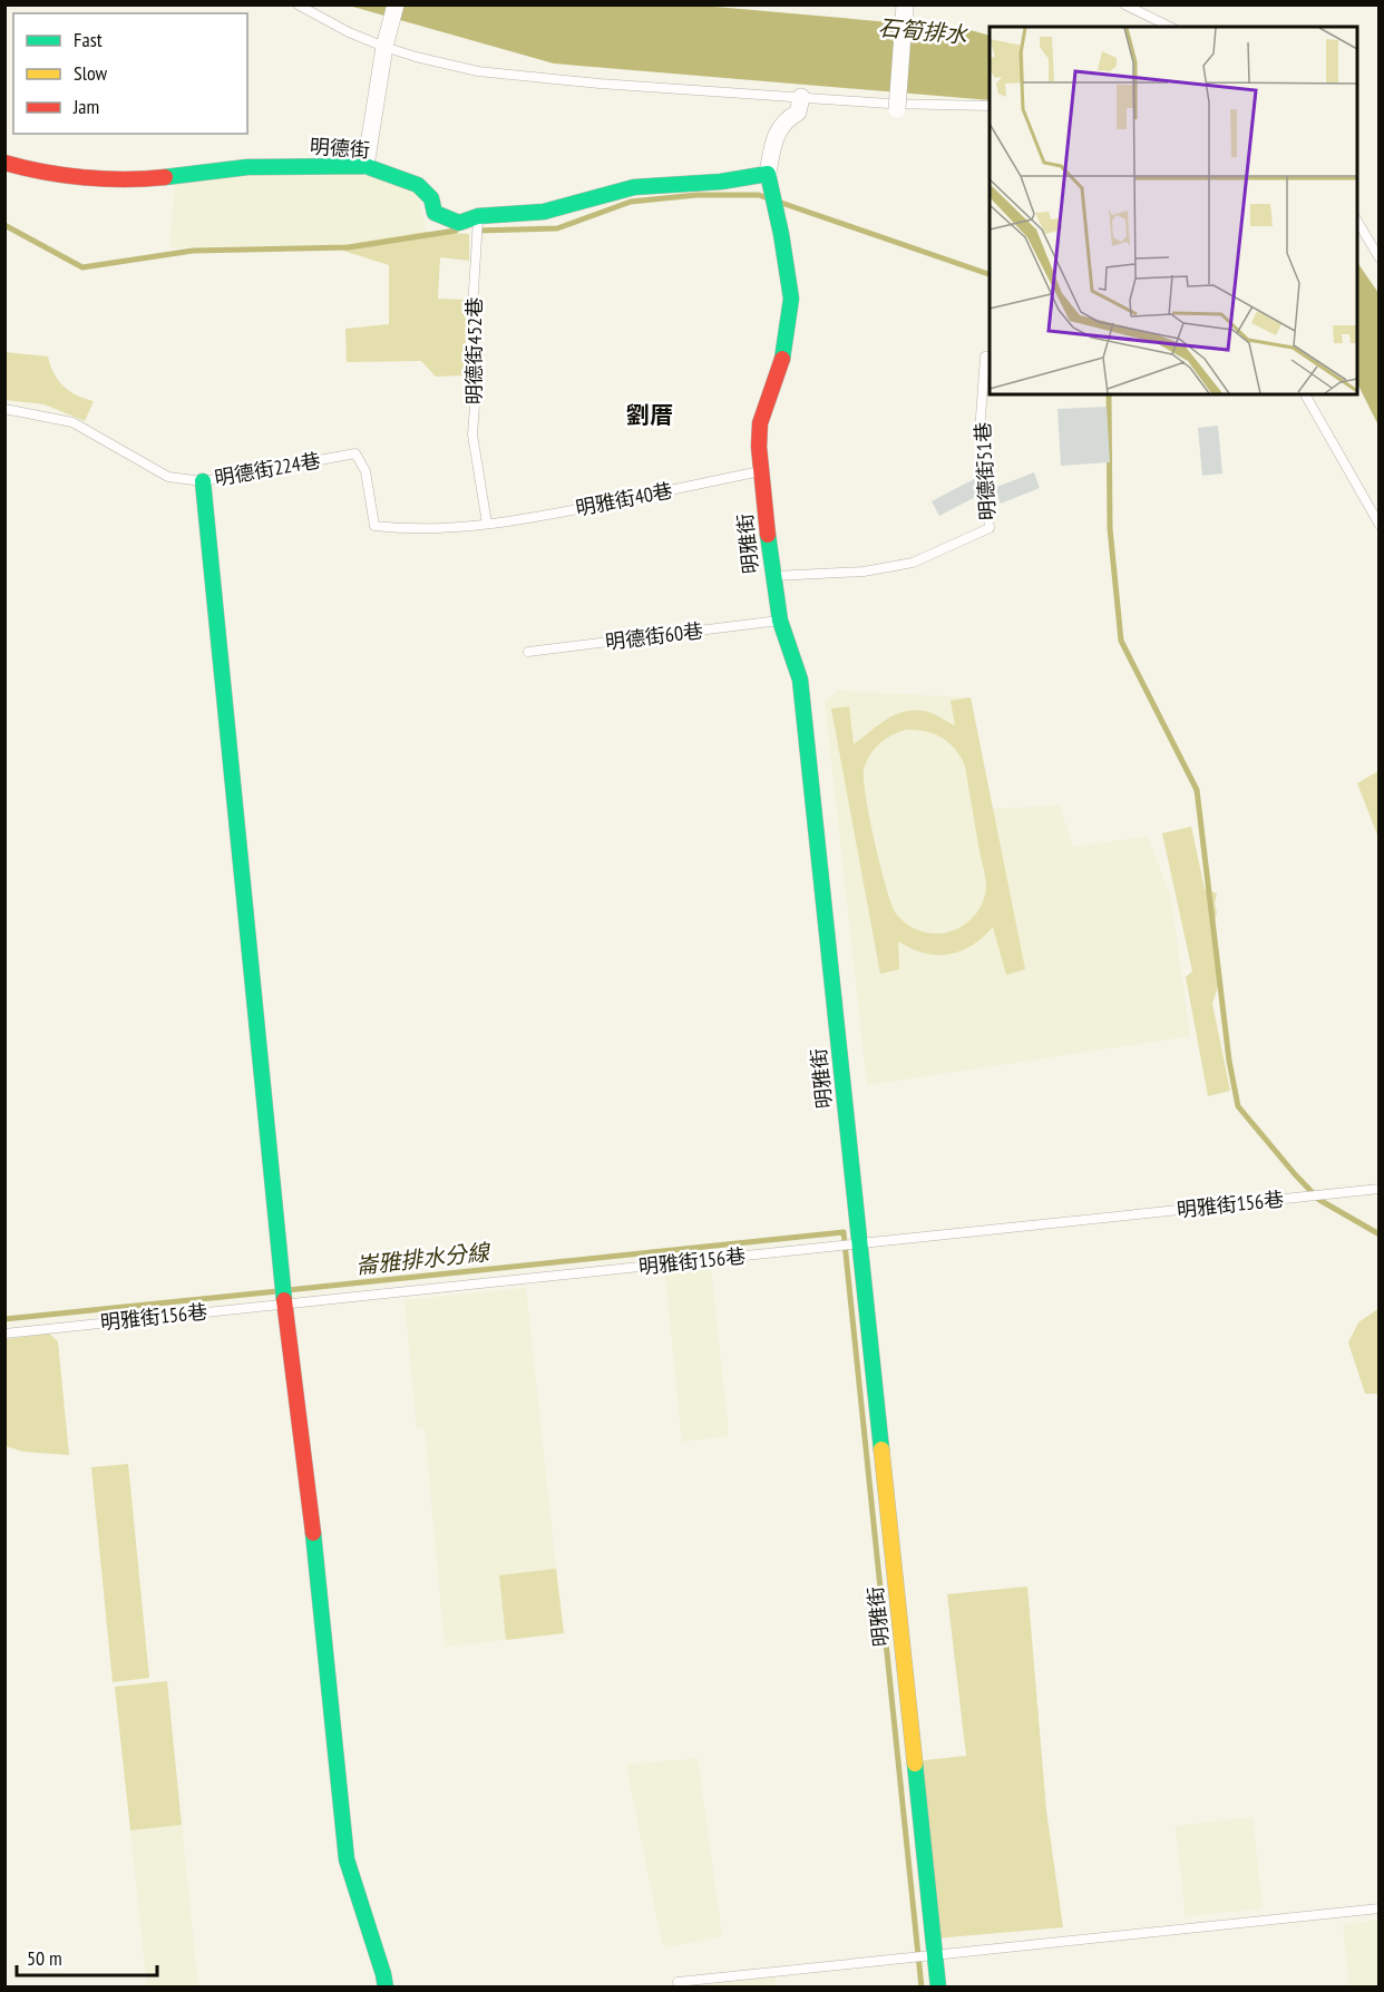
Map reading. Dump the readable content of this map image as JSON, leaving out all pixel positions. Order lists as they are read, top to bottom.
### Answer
{
  "streets": {
    "street": ["明德街", "明雅街"],
    "lane": [
      "明德街452巷",
      "明德街224巷",
      "明德街51巷",
      "明雅街40巷",
      "明德街60巷",
      "明雅街156巷"
    ]
  },
  "crossings": [
    ["明德街", "明德街452巷"],
    ["明德街", "明雅街"],
    ["明德街452巷", "明德街224巷"],
    ["明德街452巷", "明雅街40巷"],
    ["明德街224巷", "明雅街40巷"],
    ["明德街51巷", "明雅街"],
    ["明雅街40巷", "明雅街"],
    ["明雅街", "明德街60巷"],
    ["明雅街", "明雅街156巷"]
  ],
  "districts": ["劉厝"],
  "water": ["石筍排水", "崙雅排水分線"],
  "legend": ["Fast", "Slow", "Jam"],
  "scale_bar": "50 m"
}
